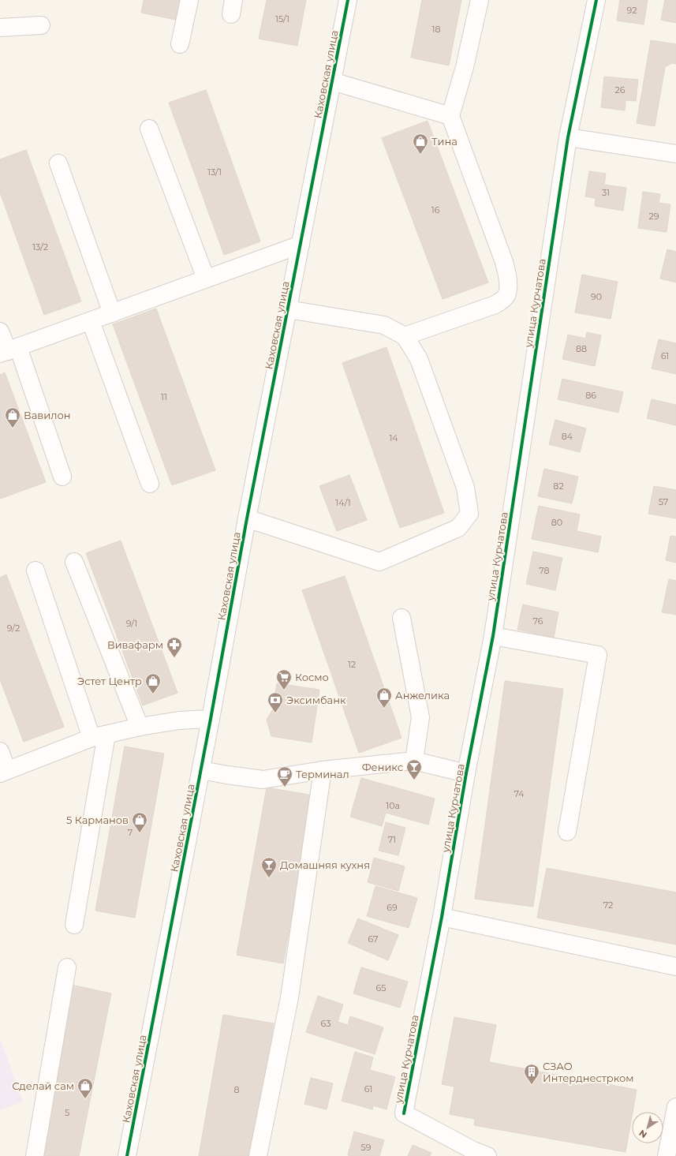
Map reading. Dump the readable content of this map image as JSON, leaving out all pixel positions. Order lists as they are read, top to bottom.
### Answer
{
  "streets": {
    "street": ["Каховская улица", "улица Курчатова"]
  },
  "places": {
    "shop": [
      "Тина",
      "Вавилон",
      "Эстет Центр",
      "Анжелика",
      "5 Карманов",
      "Сделай сам"
    ],
    "pharmacy": ["Вивафарм"],
    "supermarket": ["Космо"],
    "bank": ["Эксимбанк"],
    "bar": ["Феникс", "Домашняя кухня"],
    "cafe": ["Терминал"],
    "building": ["СЗАО Интерднестрком"]
  },
  "house_numbers": [
    "92",
    "15/1",
    "18",
    "26",
    "13/1",
    "31",
    "16",
    "29",
    "13/2",
    "90",
    "88",
    "61",
    "86",
    "11",
    "84",
    "14",
    "82",
    "57",
    "14/1",
    "80",
    "78",
    "76",
    "9/1",
    "9/2",
    "12",
    "74",
    "10а",
    "7",
    "71",
    "72",
    "69",
    "67",
    "65",
    "63",
    "61",
    "8",
    "5",
    "59"
  ],
  "north": "bottom left"
}
